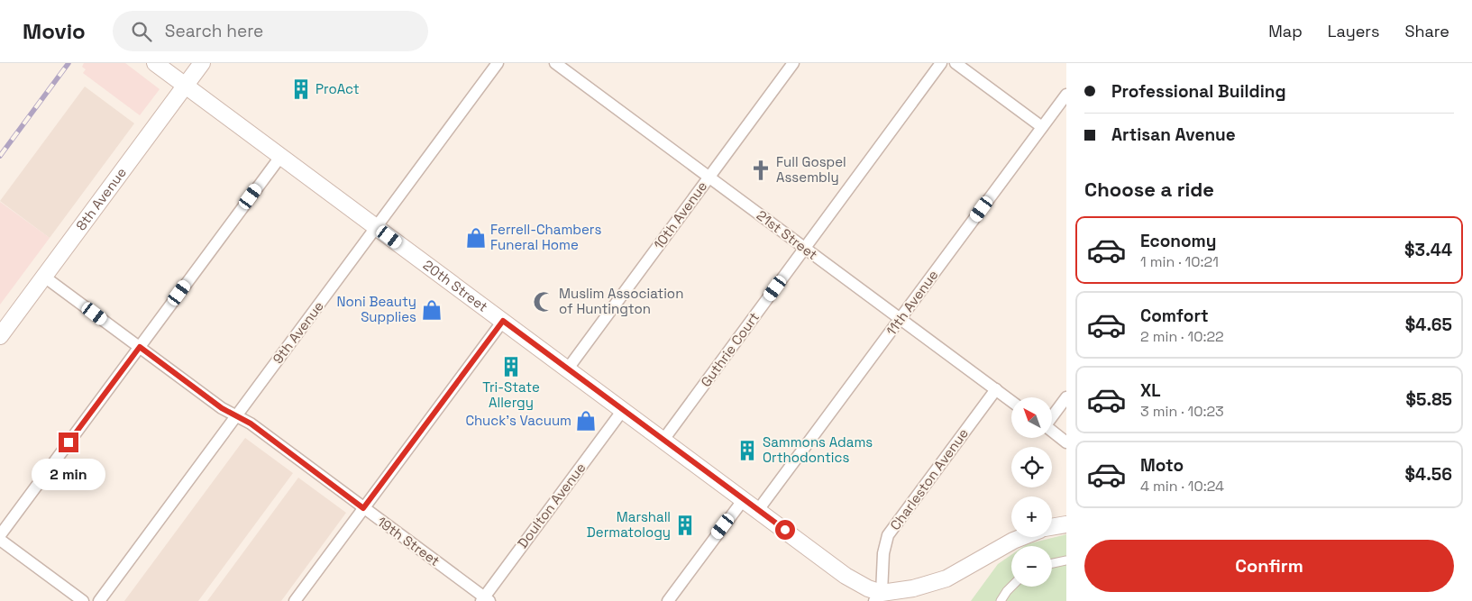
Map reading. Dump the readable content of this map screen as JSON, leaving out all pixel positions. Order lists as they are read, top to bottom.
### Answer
{
  "streets": {
    "main road": ["8th Avenue", "20th Street"],
    "street": [
      "10th Avenue",
      "21st Street",
      "11th Avenue",
      "9th Avenue",
      "Guthrie Court",
      "Charleston Avenue",
      "Doulton Avenue",
      "19th Street"
    ]
  },
  "crossings": [
    ["8th Avenue", "20th Street"],
    ["8th Avenue", "19th Street"],
    ["10th Avenue", "21st Street"],
    ["10th Avenue", "20th Street"],
    ["21st Street", "11th Avenue"],
    ["21st Street", "Guthrie Court"],
    ["21st Street", "Charleston Avenue"],
    ["20th Street", "11th Avenue"],
    ["20th Street", "9th Avenue"],
    ["20th Street", "Guthrie Court"],
    ["20th Street", "Charleston Avenue"],
    ["20th Street", "Doulton Avenue"],
    ["9th Avenue", "19th Street"],
    ["Doulton Avenue", "19th Street"]
  ],
  "places": {
    "building": [
      "ProAct",
      "Tri-State Allergy",
      "Sammons Adams Orthodontics",
      "Marshall Dermatology"
    ],
    "church": ["Full Gospel Assembly"],
    "shop": ["Ferrell-Chambers Funeral Home", "Noni Beauty Supplies", "Chuck's Vacuum"],
    "mosque": ["Muslim Association of Huntington"]
  },
  "north": "top left",
  "page": {
    "header": "Movio",
    "search": "Search here",
    "nav": ["Map", "Layers", "Share"],
    "banner": ["Professional Building", "Artisan Avenue"],
    "heading": "Choose a ride",
    "list": [
      {
        "name": "Economy",
        "note": "1 min · 10:21",
        "value": "$3.44"
      },
      {
        "name": "Comfort",
        "note": "2 min · 10:22",
        "value": "$4.65"
      },
      {
        "name": "XL",
        "note": "3 min · 10:23",
        "value": "$5.85"
      },
      {
        "name": "Moto",
        "note": "4 min · 10:24",
        "value": "$4.56"
      }
    ],
    "map_buttons": ["+", "−"],
    "bubble": "2 min",
    "buttons": "Confirm"
  }
}
